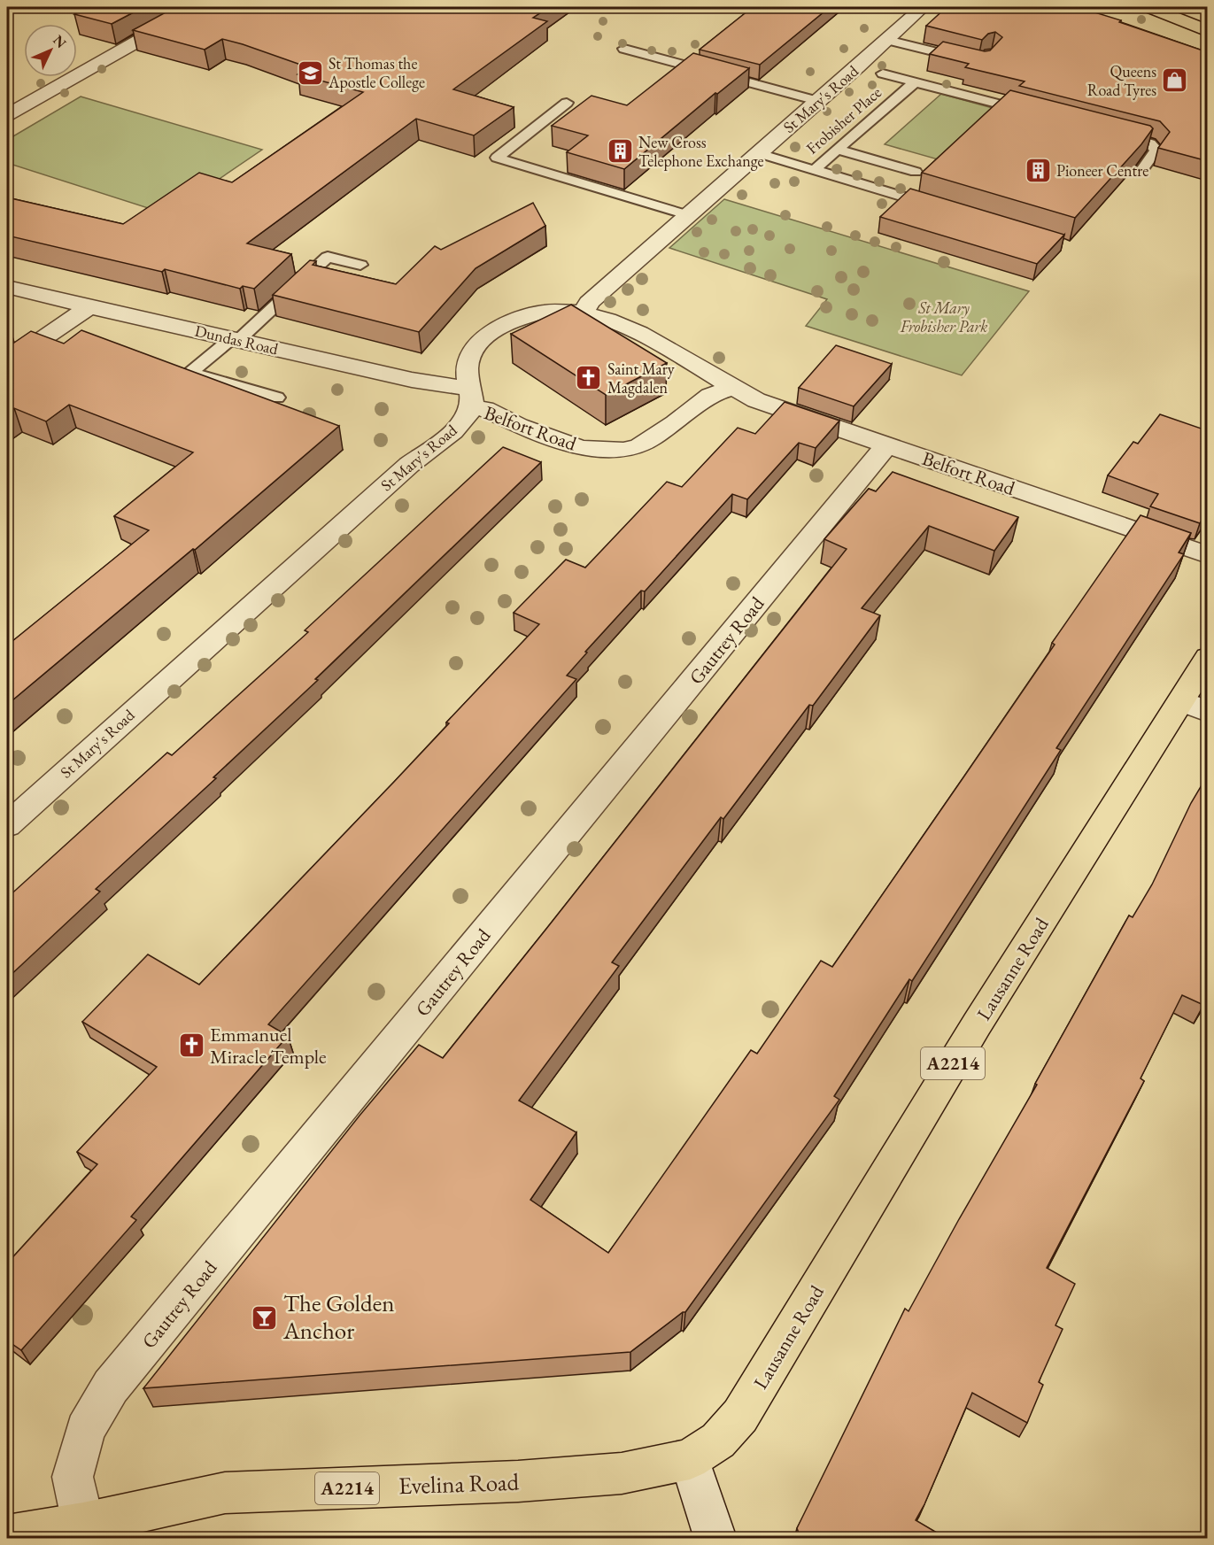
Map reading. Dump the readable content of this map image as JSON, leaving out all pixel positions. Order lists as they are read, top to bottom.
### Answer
{
  "streets": {
    "main road": ["Lausanne Road", "A2214", "Evelina Road"],
    "street": [
      "St Mary's Road",
      "Dundas Road",
      "Belfort Road",
      "Gautrey Road"
    ],
    "lane": ["Frobisher Place"]
  },
  "crossings": [
    ["St Mary's Road", "Frobisher Place"],
    ["St Mary's Road", "Dundas Road"],
    ["St Mary's Road", "Belfort Road"],
    ["Dundas Road", "Belfort Road"],
    ["Belfort Road", "Gautrey Road"],
    ["Gautrey Road", "Evelina Road"],
    ["Lausanne Road", "Evelina Road"]
  ],
  "parks": ["St Mary Frobisher Park"],
  "places": {
    "school or university": ["St Thomas the Apostle College"],
    "shop": ["Queens Road Tyres"],
    "building": ["New Cross Telephone Exchange", "Pioneer Centre"],
    "church": ["Saint Mary Magdalen", "Emmanuel Miracle Temple"],
    "bar": ["The Golden Anchor"]
  },
  "north": "top right"
}
